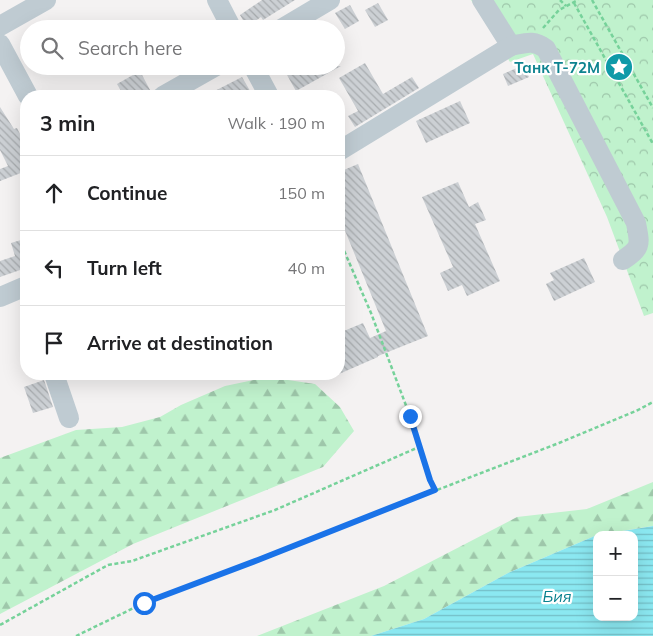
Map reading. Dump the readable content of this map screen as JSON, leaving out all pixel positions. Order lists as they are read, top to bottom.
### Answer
{
  "water": ["Бия"],
  "places": {
    "place": ["Танк Т-72М"]
  },
  "page": {
    "search": "Search here",
    "heading": ["3 min", "Walk · 190 m"],
    "list": [
      ["Continue", "150 m"],
      ["Turn left", "40 m"],
      "Arrive at destination"
    ],
    "map_buttons": ["+", "−"]
  }
}
